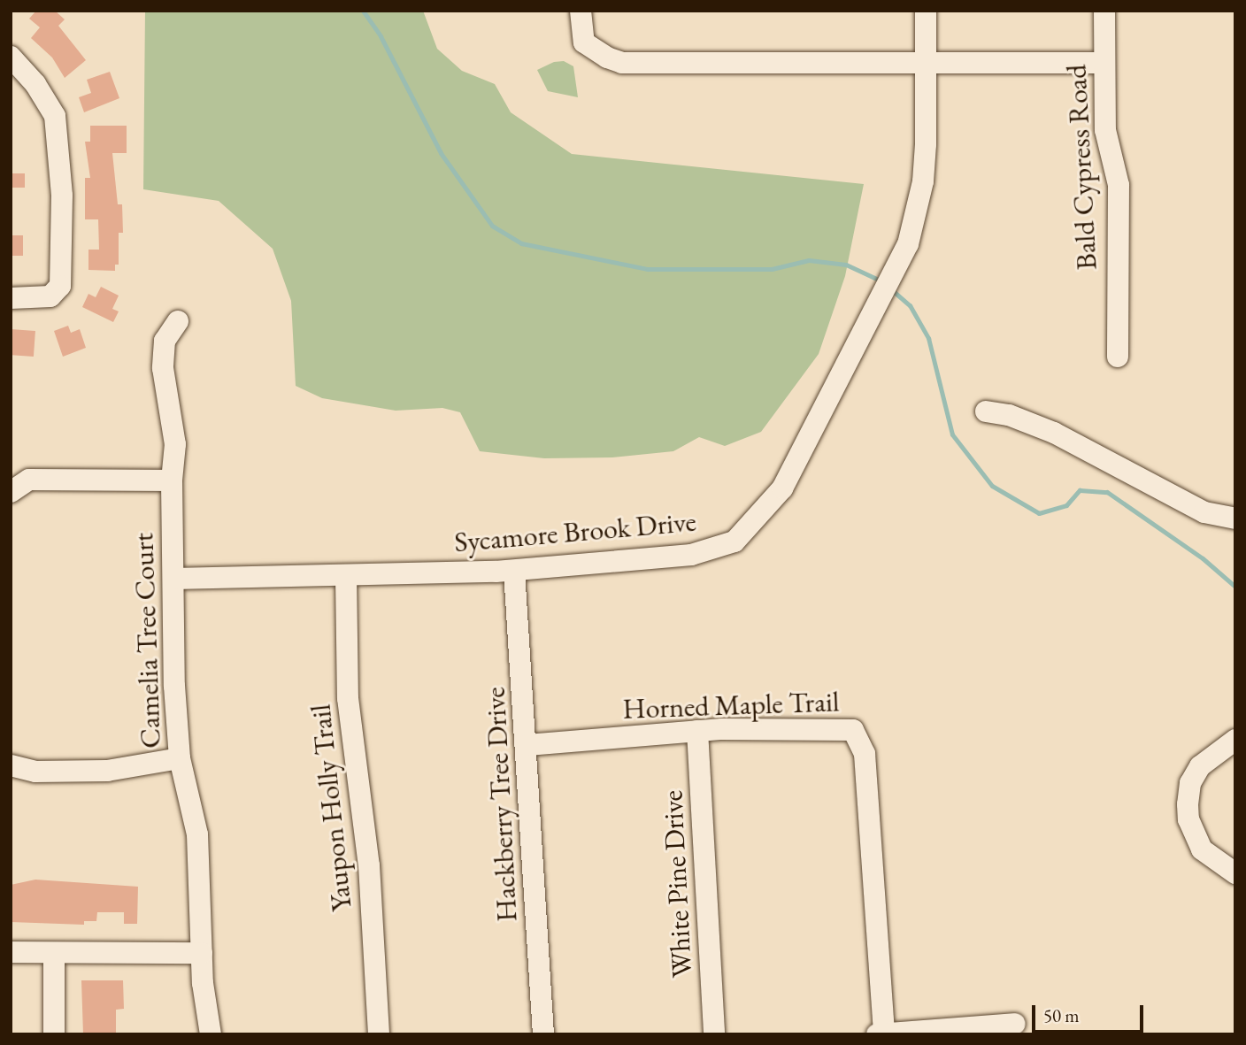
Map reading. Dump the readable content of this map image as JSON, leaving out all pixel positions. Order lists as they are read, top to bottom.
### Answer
{
  "streets": {
    "street": [
      "Bald Cypress Road",
      "Sycamore Brook Drive",
      "Camelia Tree Court",
      "Horned Maple Trail",
      "Hackberry Tree Drive",
      "Yaupon Holly Trail",
      "White Pine Drive"
    ]
  },
  "crossings": [
    ["Sycamore Brook Drive", "Camelia Tree Court"],
    ["Sycamore Brook Drive", "Hackberry Tree Drive"],
    ["Sycamore Brook Drive", "Yaupon Holly Trail"],
    ["Horned Maple Trail", "Hackberry Tree Drive"],
    ["Horned Maple Trail", "White Pine Drive"]
  ],
  "scale_bar": "50 m"
}
